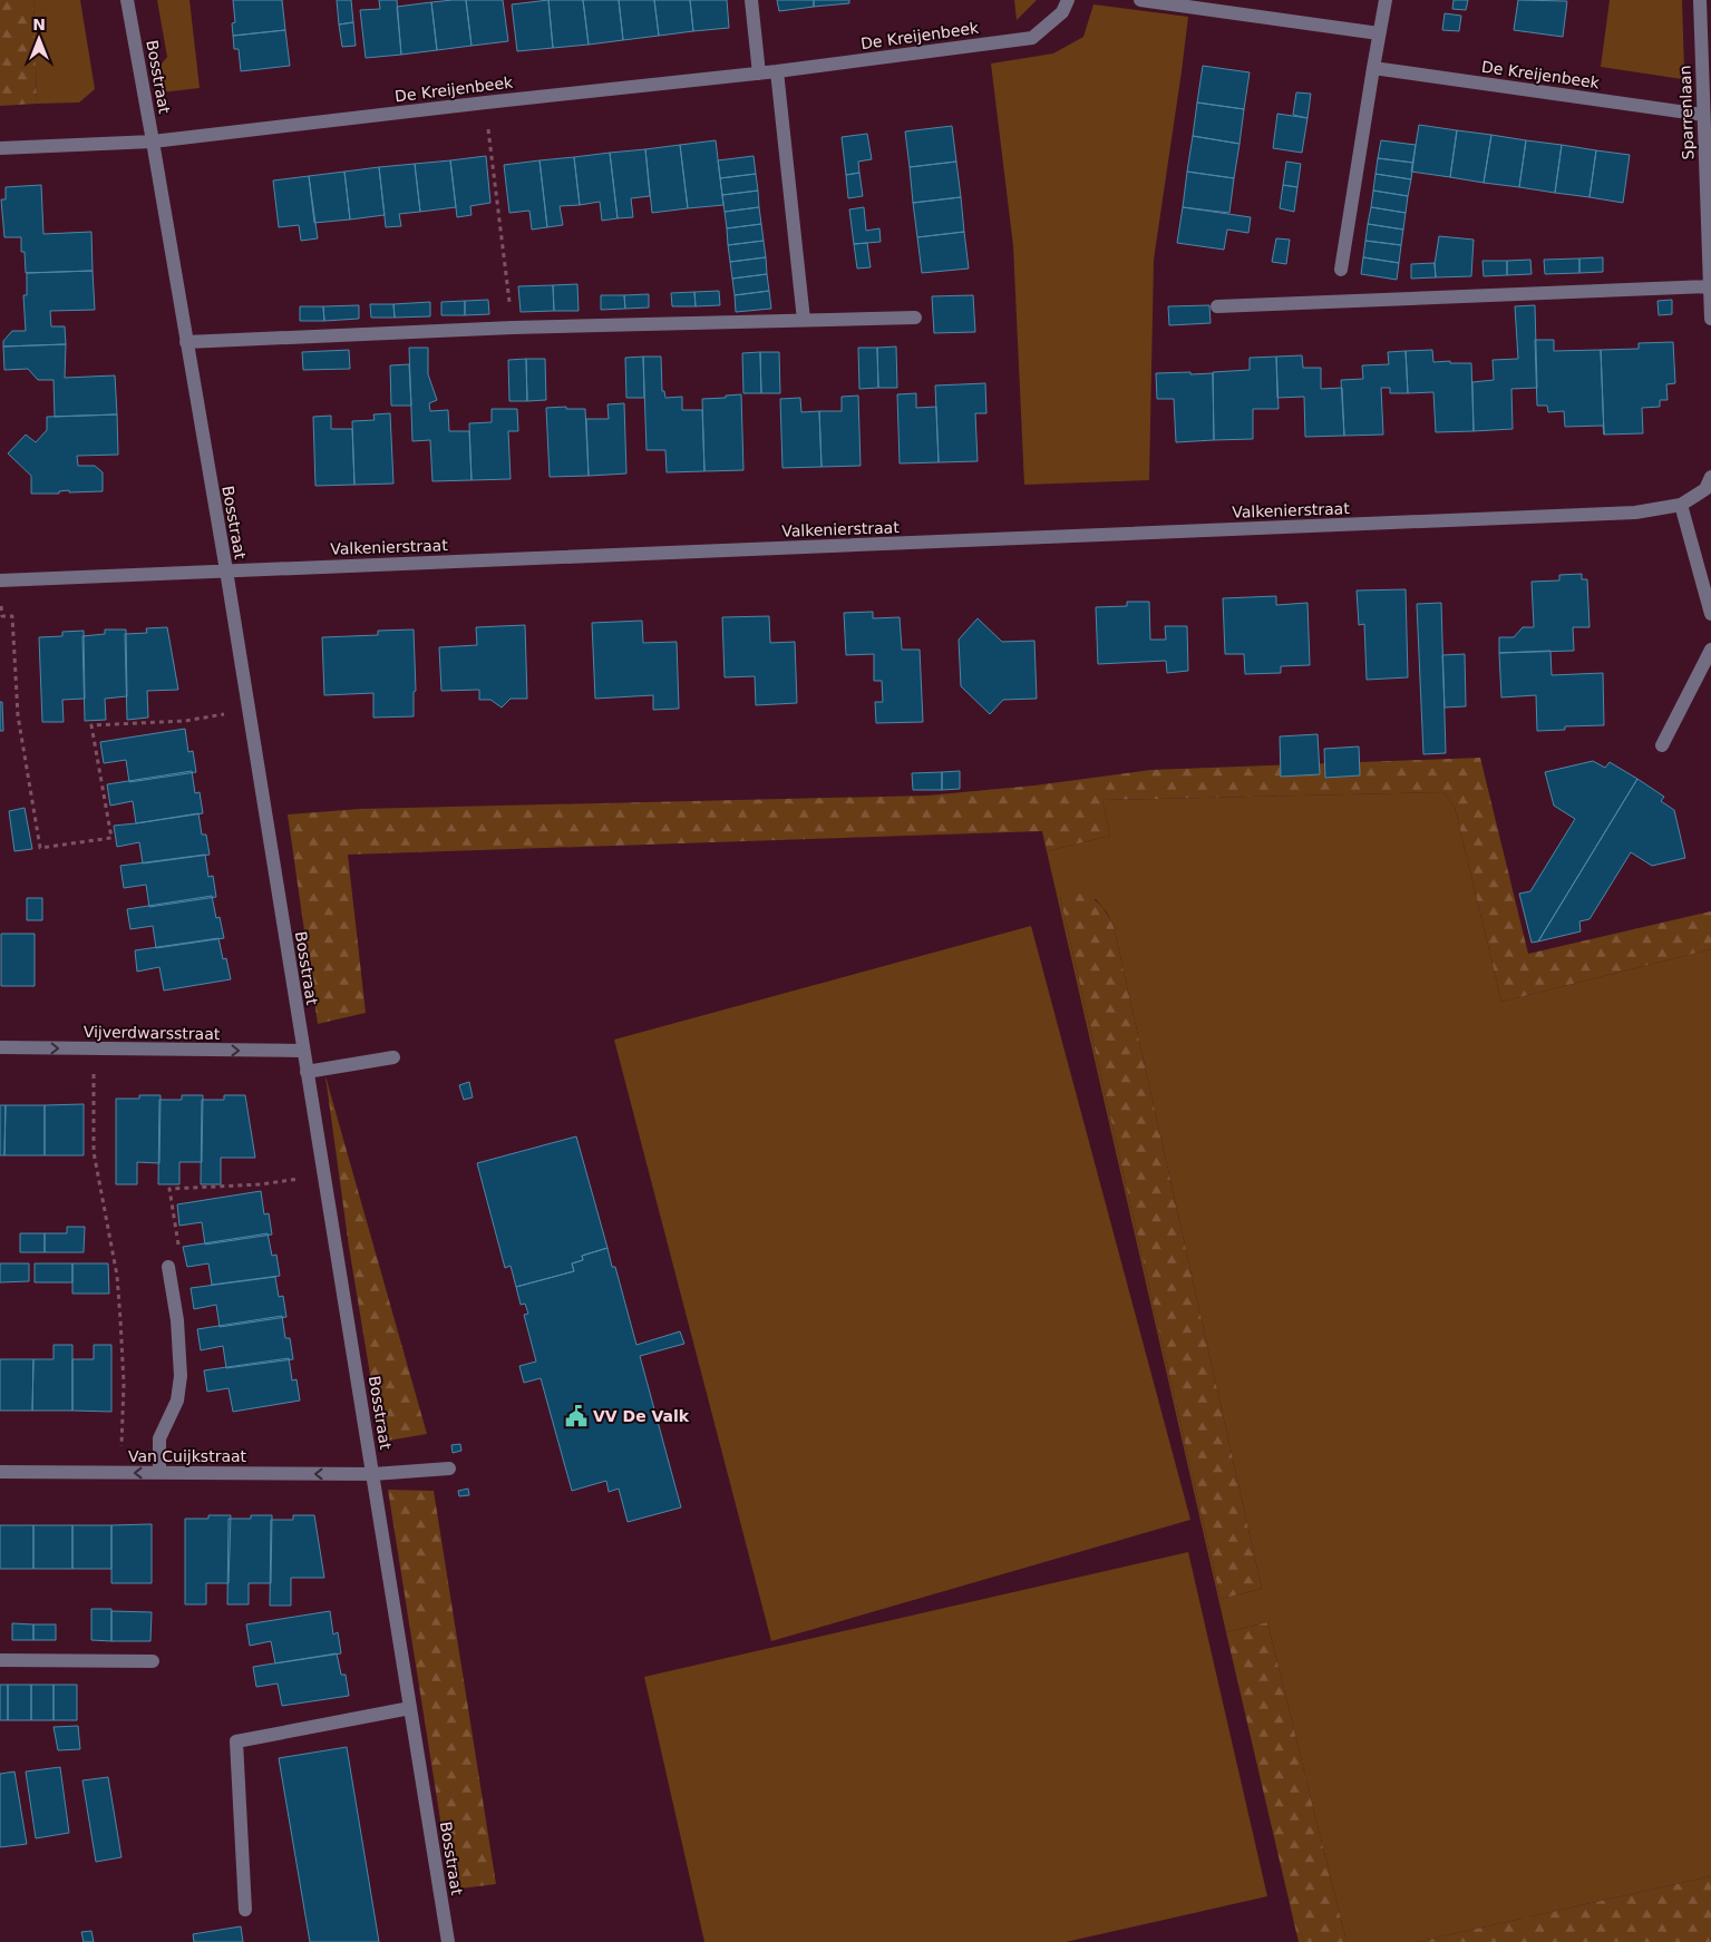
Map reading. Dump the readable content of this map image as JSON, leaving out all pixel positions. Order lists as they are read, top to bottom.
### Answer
{
  "streets": {
    "street": [
      "De Kreijenbeek",
      "Bosstraat",
      "Sparrenlaan",
      "Valkenierstraat",
      "Vijverdwarsstraat",
      "Van Cuijkstraat"
    ]
  },
  "crossings": [
    ["De Kreijenbeek", "Bosstraat"],
    ["De Kreijenbeek", "Sparrenlaan"],
    ["Bosstraat", "Valkenierstraat"],
    ["Bosstraat", "Vijverdwarsstraat"],
    ["Bosstraat", "Van Cuijkstraat"]
  ],
  "one_way": ["Vijverdwarsstraat", "Van Cuijkstraat"],
  "places": {
    "public building": ["VV De Valk"]
  },
  "north": "top"
}
